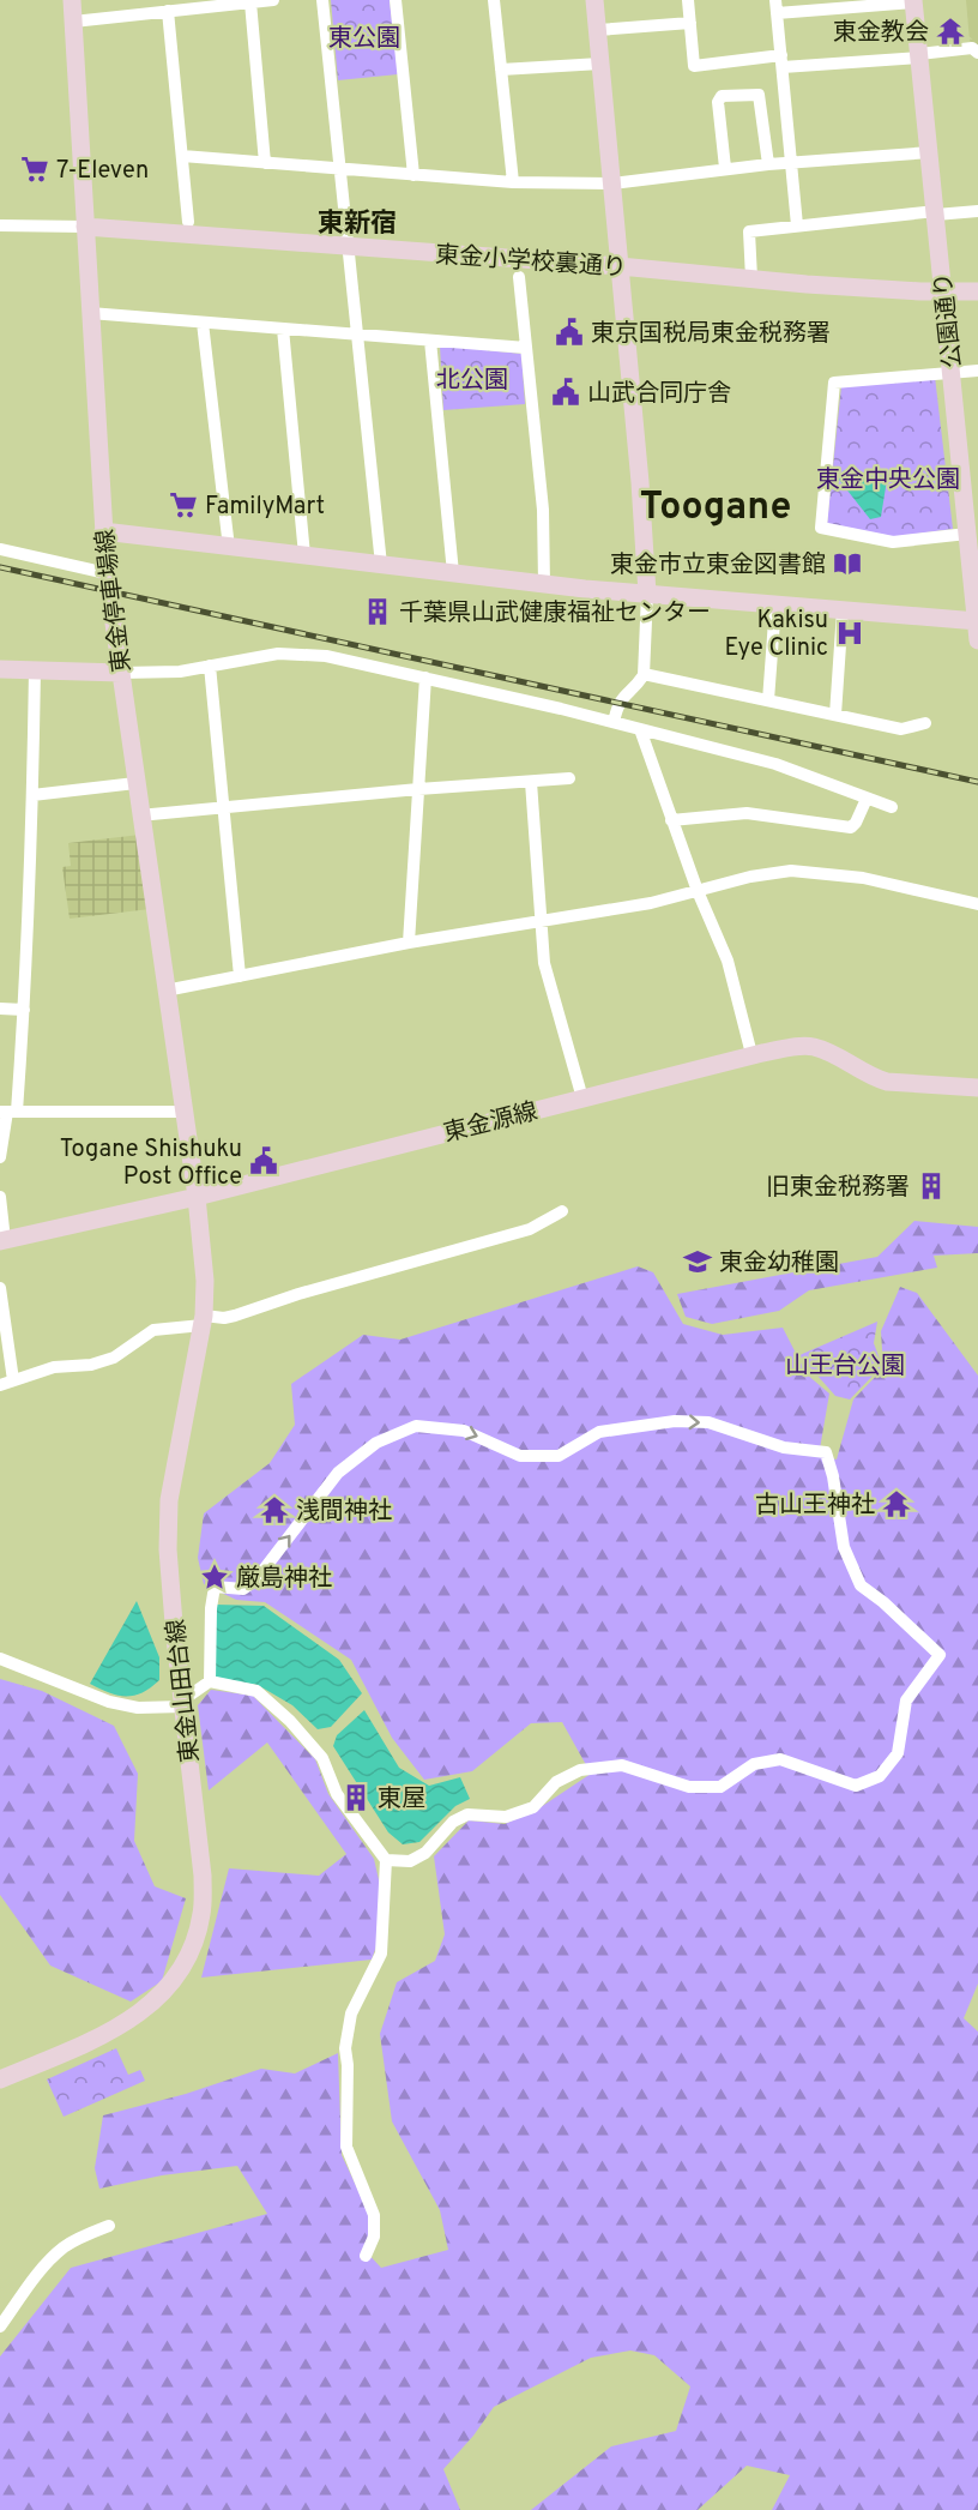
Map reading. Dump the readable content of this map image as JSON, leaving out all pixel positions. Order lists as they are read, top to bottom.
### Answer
{
  "streets": {
    "main road": [
      "東金小学校裏通り",
      "公園通り",
      "東金停車場線",
      "東金源線",
      "東金山田台線"
    ]
  },
  "crossings": [
    ["東金小学校裏通り", "公園通り"],
    ["東金小学校裏通り", "東金停車場線"],
    ["東金停車場線", "東金源線"],
    ["東金停車場線", "東金山田台線"],
    ["東金源線", "東金山田台線"]
  ],
  "districts": ["東新宿", "Toogane"],
  "parks": [
    "東公園",
    "北公園",
    "東金中央公園",
    "山王台公園"
  ],
  "places": {
    "temple": ["東金教会", "古山王神社", "浅間神社"],
    "supermarket": ["7-Eleven", "FamilyMart"],
    "public building": ["東京国税局東金税務署", "山武合同庁舎", "Togane Shishuku Post Office"],
    "library": ["東金市立東金図書館"],
    "building": ["千葉県山武健康福祉センター", "旧東金税務署", "東屋"],
    "hospital": ["Kakisu Eye Clinic"],
    "school or university": ["東金幼稚園"],
    "place": ["厳島神社"]
  }
}
